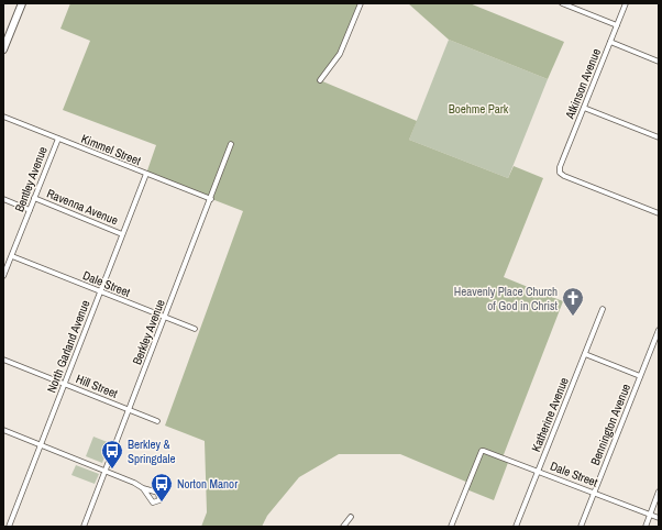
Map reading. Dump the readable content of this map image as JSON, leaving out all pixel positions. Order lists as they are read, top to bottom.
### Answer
{
  "streets": {
    "street": [
      "Atkinson Avenue",
      "Kimmel Street",
      "Bentley Avenue",
      "Ravenna Avenue",
      "Dale Street",
      "Berkley Avenue",
      "North Garland Avenue",
      "Hill Street",
      "Katherine Avenue",
      "Bennington Avenue"
    ]
  },
  "crossings": [
    ["Kimmel Street", "Bentley Avenue"],
    ["Kimmel Street", "Berkley Avenue"],
    ["Kimmel Street", "North Garland Avenue"],
    ["Bentley Avenue", "Ravenna Avenue"],
    ["Bentley Avenue", "Dale Street"],
    ["Ravenna Avenue", "North Garland Avenue"],
    ["Dale Street", "Berkley Avenue"],
    ["Dale Street", "North Garland Avenue"],
    ["Dale Street", "Katherine Avenue"],
    ["Dale Street", "Bennington Avenue"],
    ["Berkley Avenue", "Hill Street"],
    ["North Garland Avenue", "Hill Street"]
  ],
  "parks": ["Boehme Park"],
  "places": {
    "church": ["Heavenly Place Church of God in Christ"],
    "bus stop": ["Berkley & Springdale", "Norton Manor"]
  }
}
